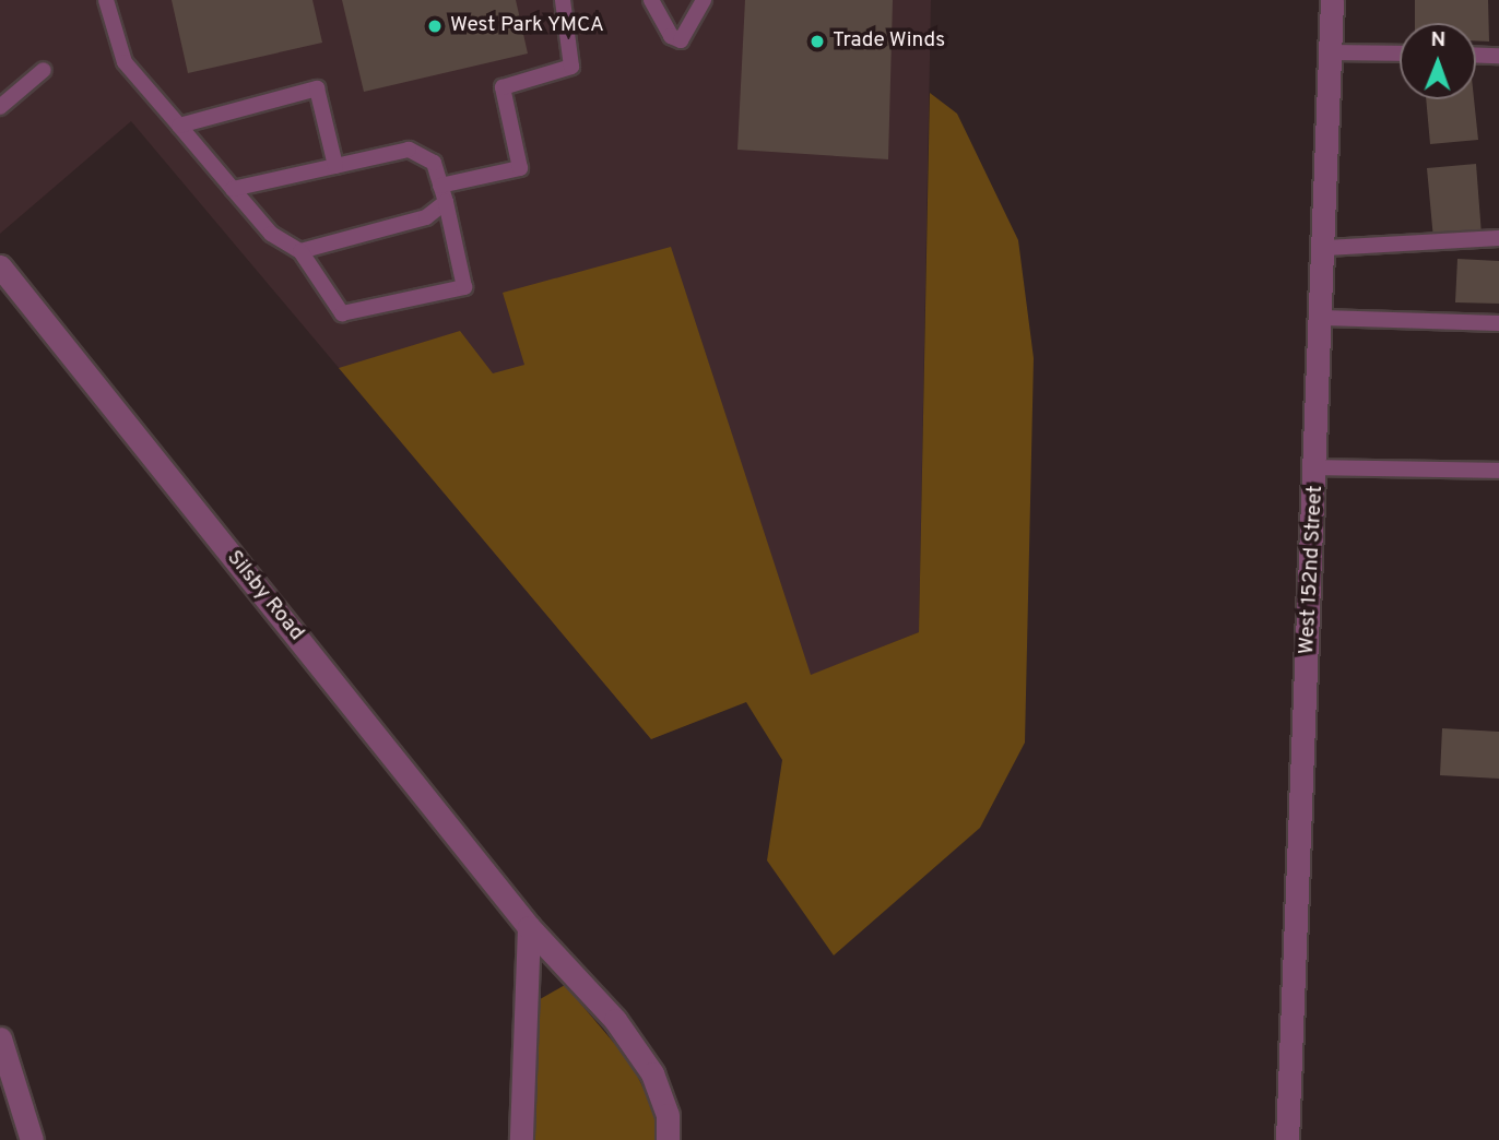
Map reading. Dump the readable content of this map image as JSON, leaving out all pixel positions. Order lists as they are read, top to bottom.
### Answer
{
  "streets": {
    "street": ["West 152nd Street", "Silsby Road"]
  },
  "places": ["West Park YMCA", "Trade Winds"],
  "north": "top"
}
